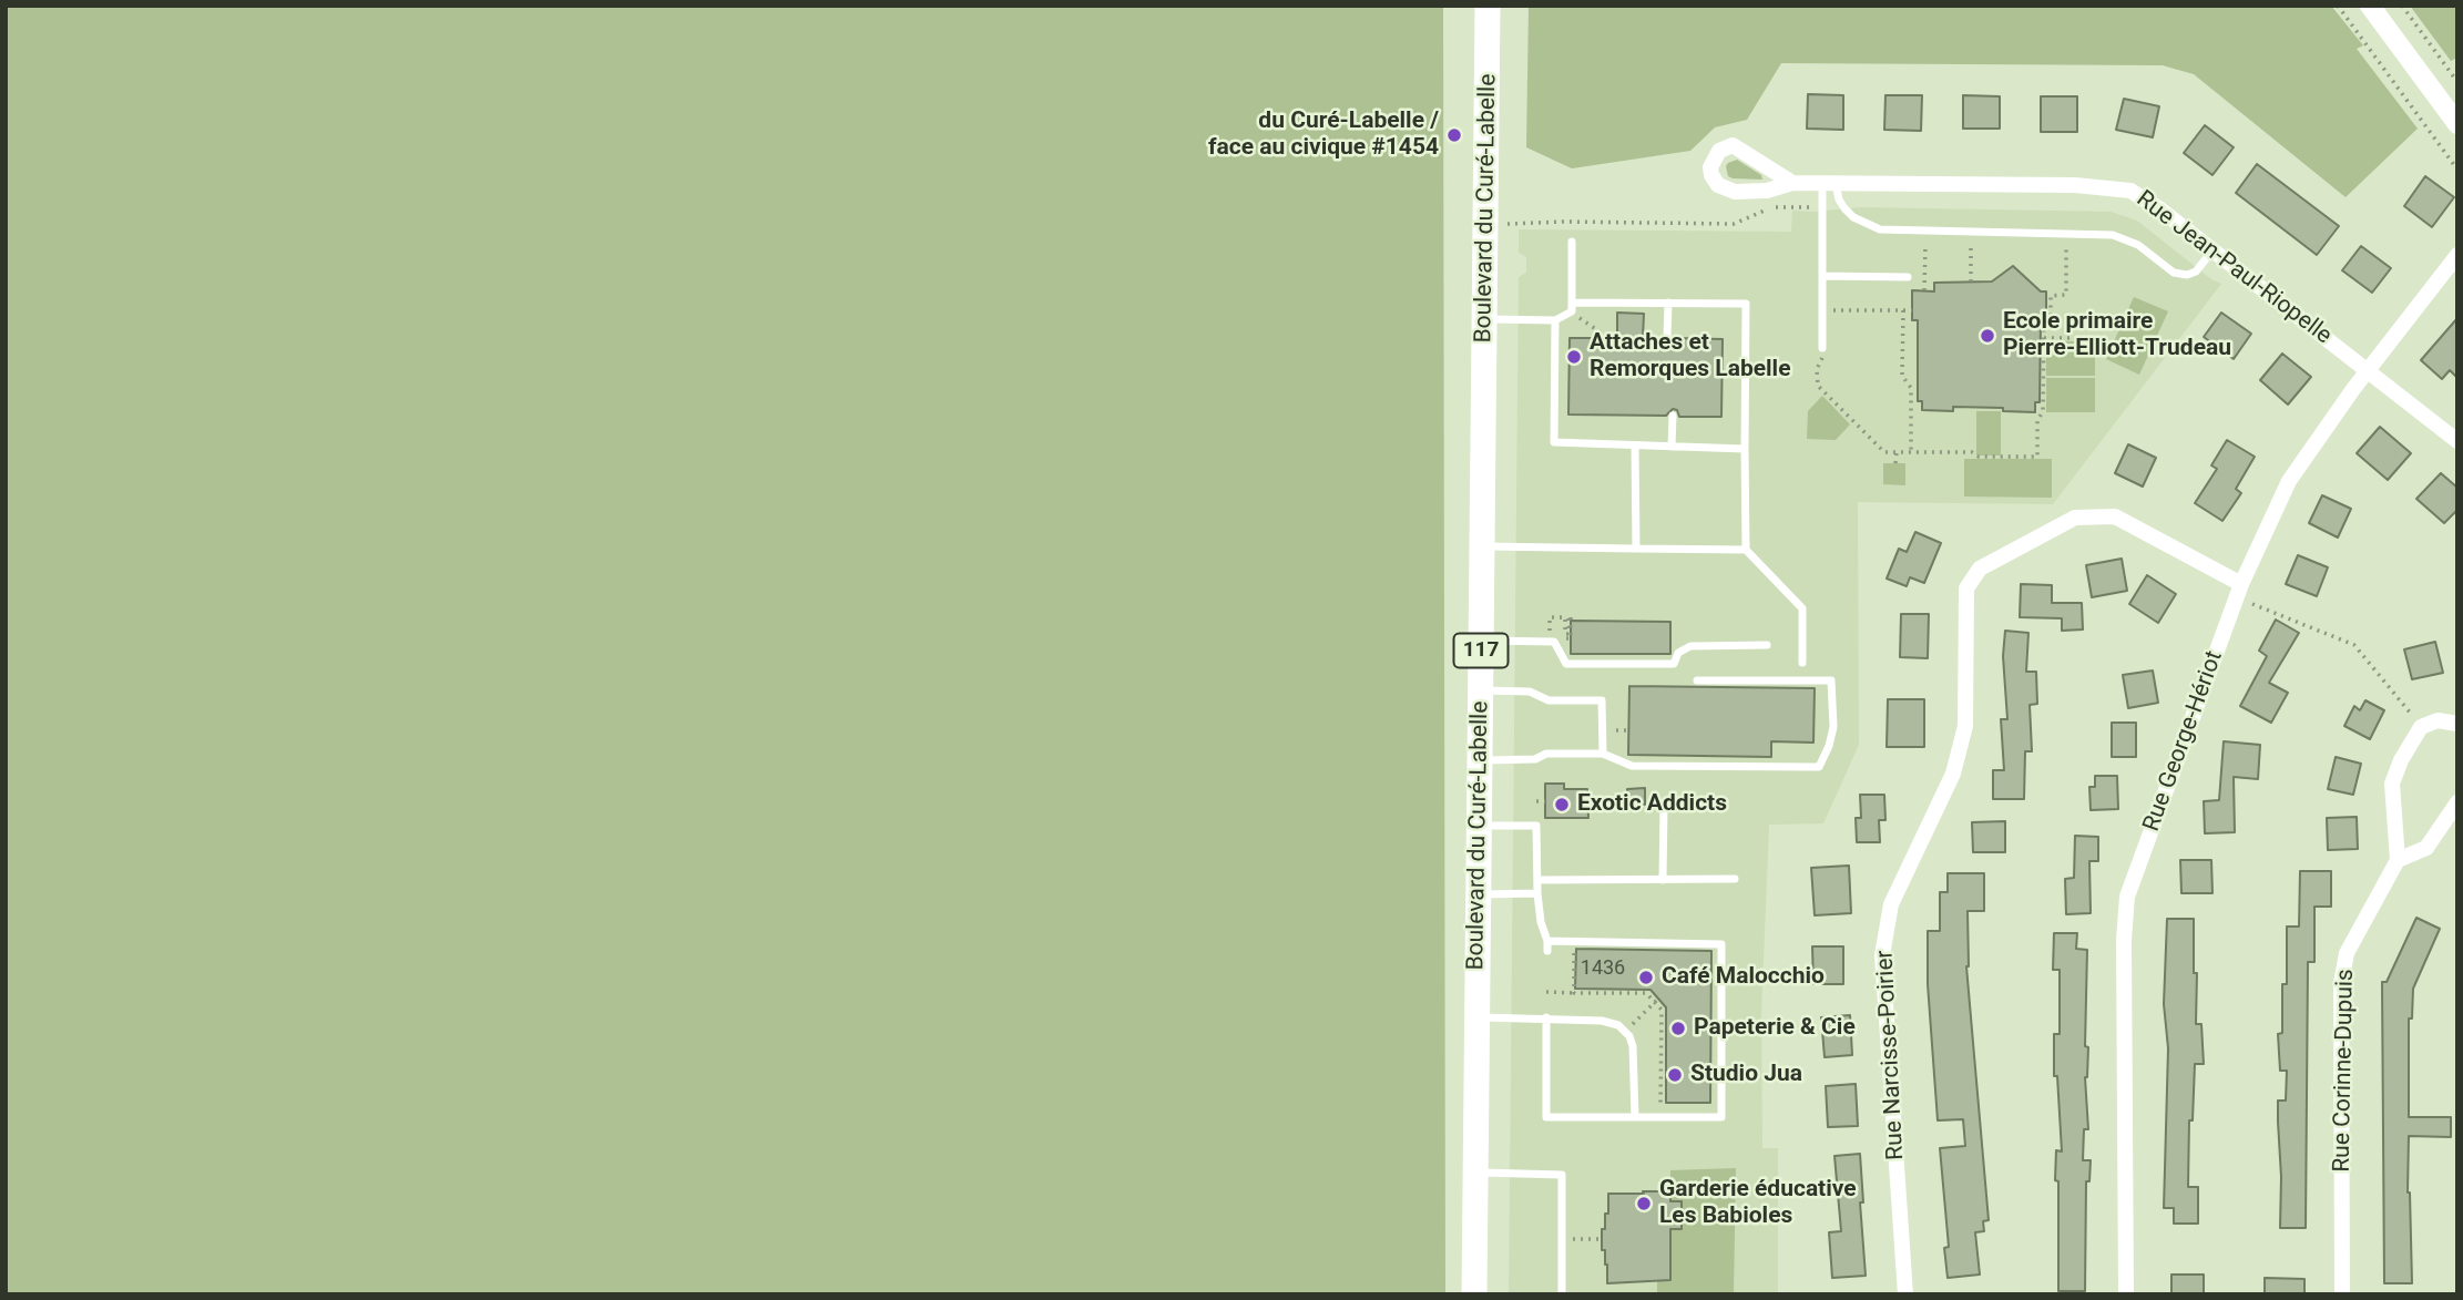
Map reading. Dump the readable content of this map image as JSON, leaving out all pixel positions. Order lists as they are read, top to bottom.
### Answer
{
  "streets": {
    "main road": ["Boulevard du Curé-Labelle", "117"],
    "street": [
      "Rue Jean-Paul-Riopelle",
      "Rue George-Hériot",
      "Rue Narcisse-Poirier",
      "Rue Corinne-Dupuis"
    ]
  },
  "crossings": [
    ["Rue Jean-Paul-Riopelle", "Rue George-Hériot"],
    ["Rue George-Hériot", "Rue Narcisse-Poirier"]
  ],
  "places": [
    "du Curé-Labelle / face au civique #1454",
    "Ecole primaire Pierre-Elliott-Trudeau",
    "Attaches et Remorques Labelle",
    "Exotic Addicts",
    "Café Malocchio",
    "Papeterie & Cie",
    "Studio Jua",
    "Garderie éducative Les Babioles"
  ],
  "house_numbers": ["1436"]
}
